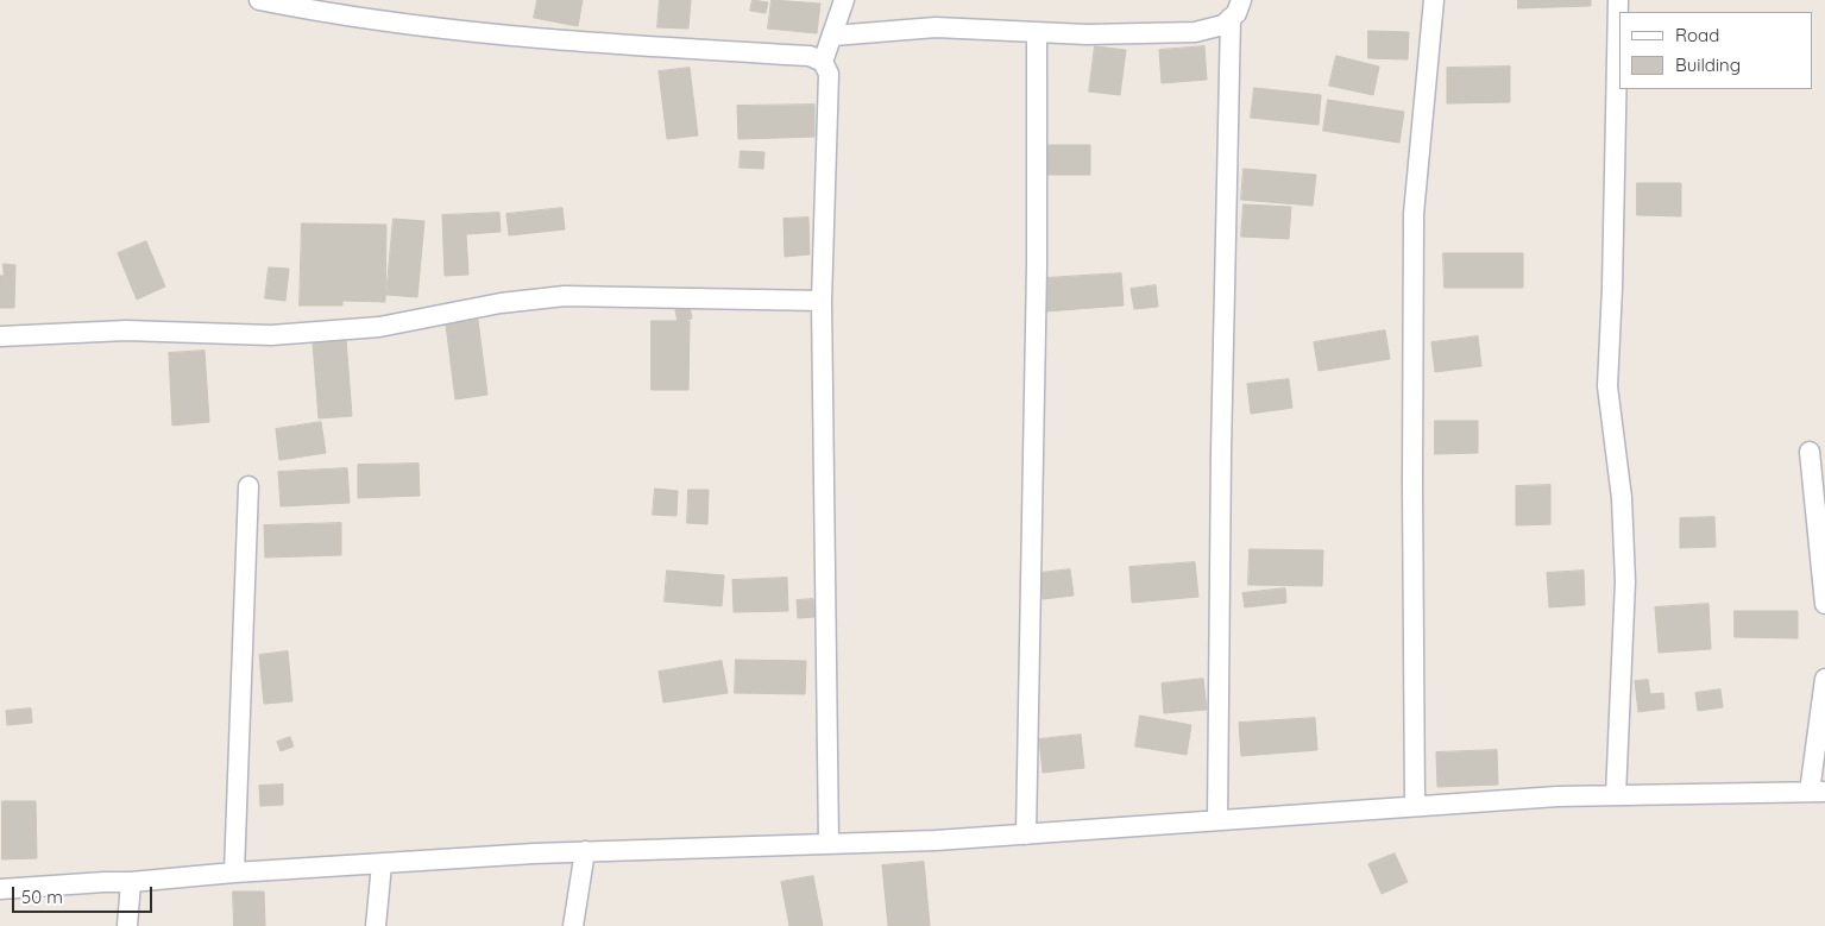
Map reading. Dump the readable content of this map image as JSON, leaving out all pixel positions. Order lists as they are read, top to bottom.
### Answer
{
  "legend": ["Road", "Building"],
  "scale_bar": "50 m"
}
